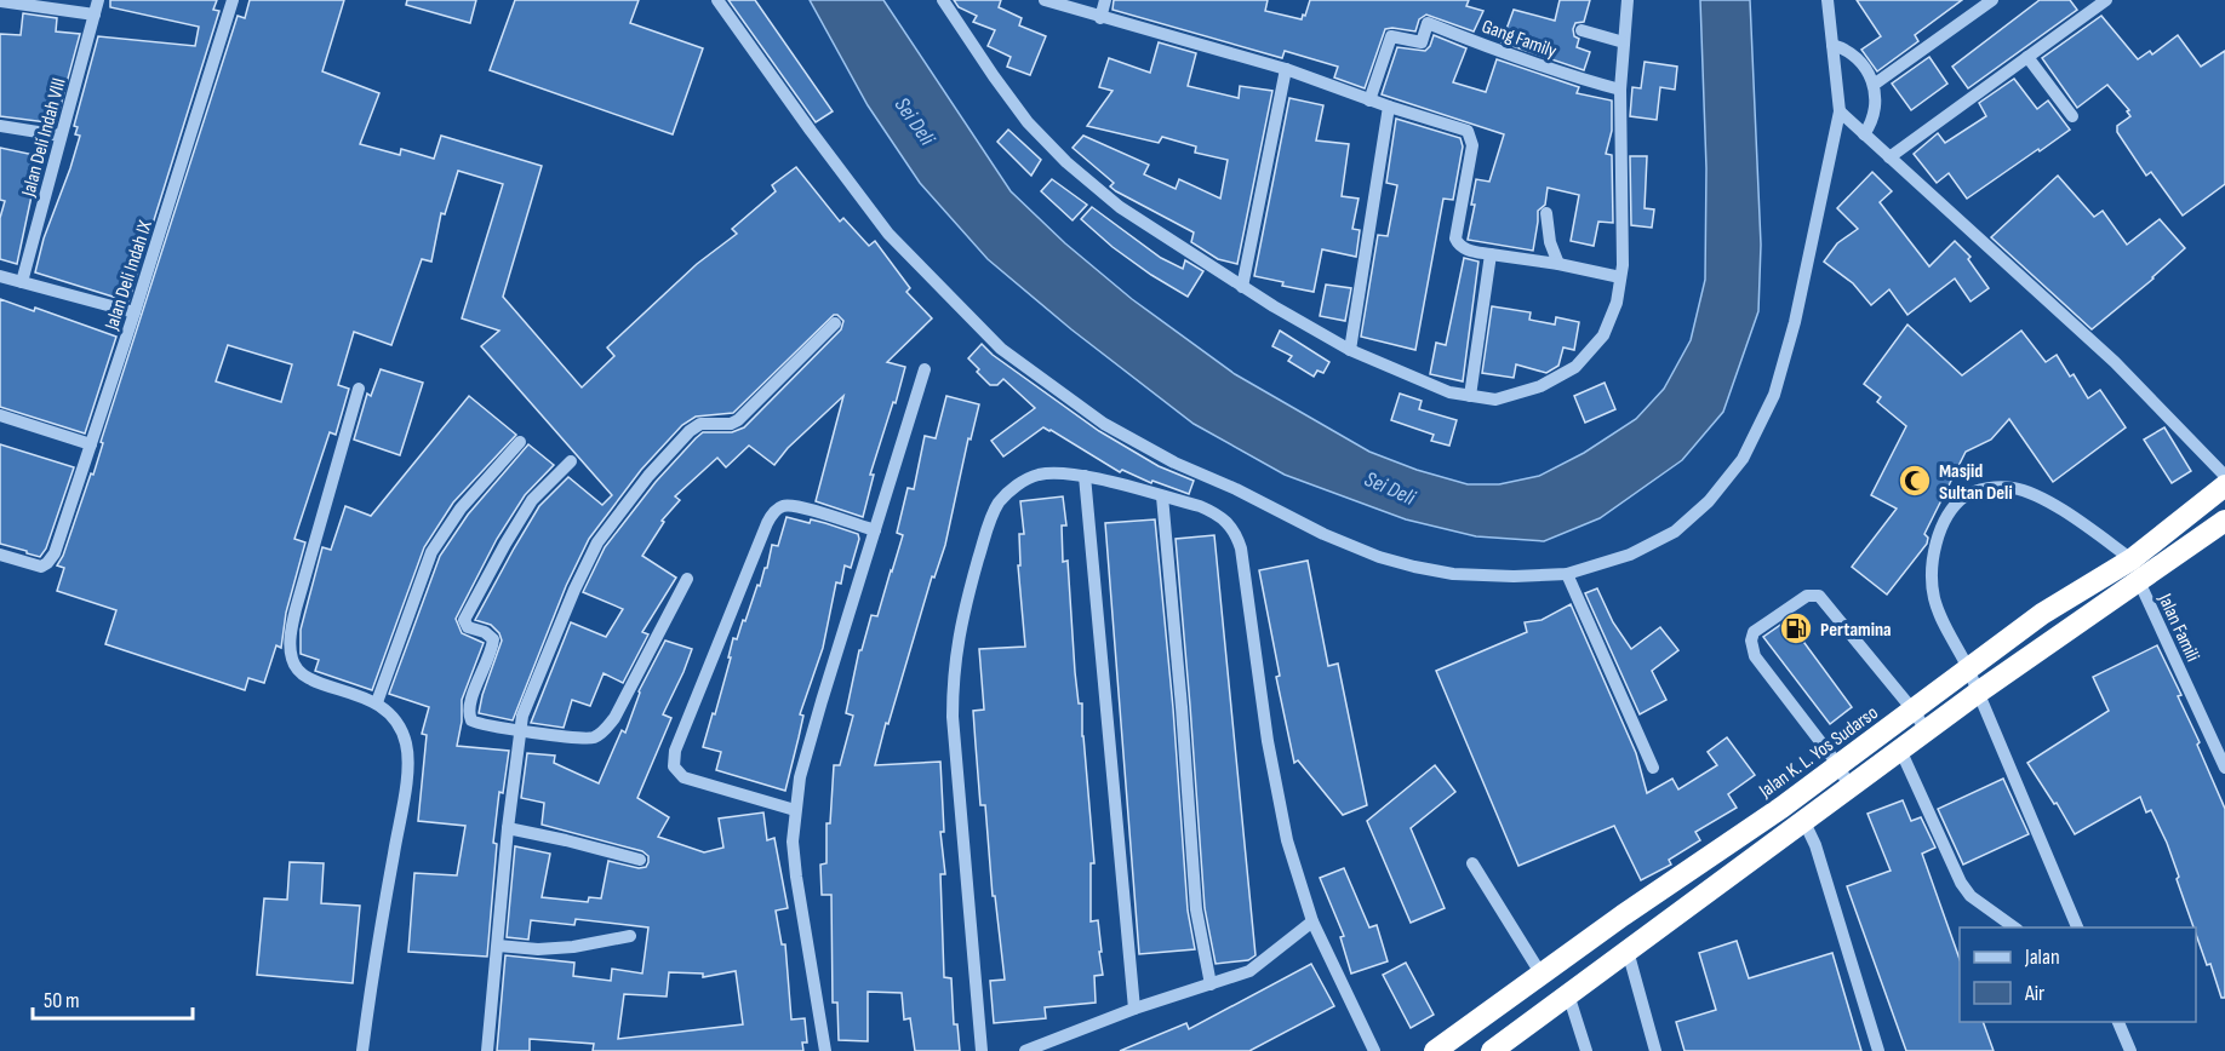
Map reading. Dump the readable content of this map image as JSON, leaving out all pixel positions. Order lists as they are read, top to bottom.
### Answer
{
  "streets": {
    "highway": ["Jalan K. L. Yos Sudarso"],
    "street": [
      "Gang Family",
      "Jalan Deli Indah VIII",
      "Jalan Deli Indah IX",
      "Jalan Famili"
    ]
  },
  "water": ["Sei Deli"],
  "places": {
    "mosque": ["Masjid Sultan Deli"],
    "fuel station": ["Pertamina"]
  },
  "legend": ["Jalan", "Air"],
  "scale_bar": "50 m"
}
